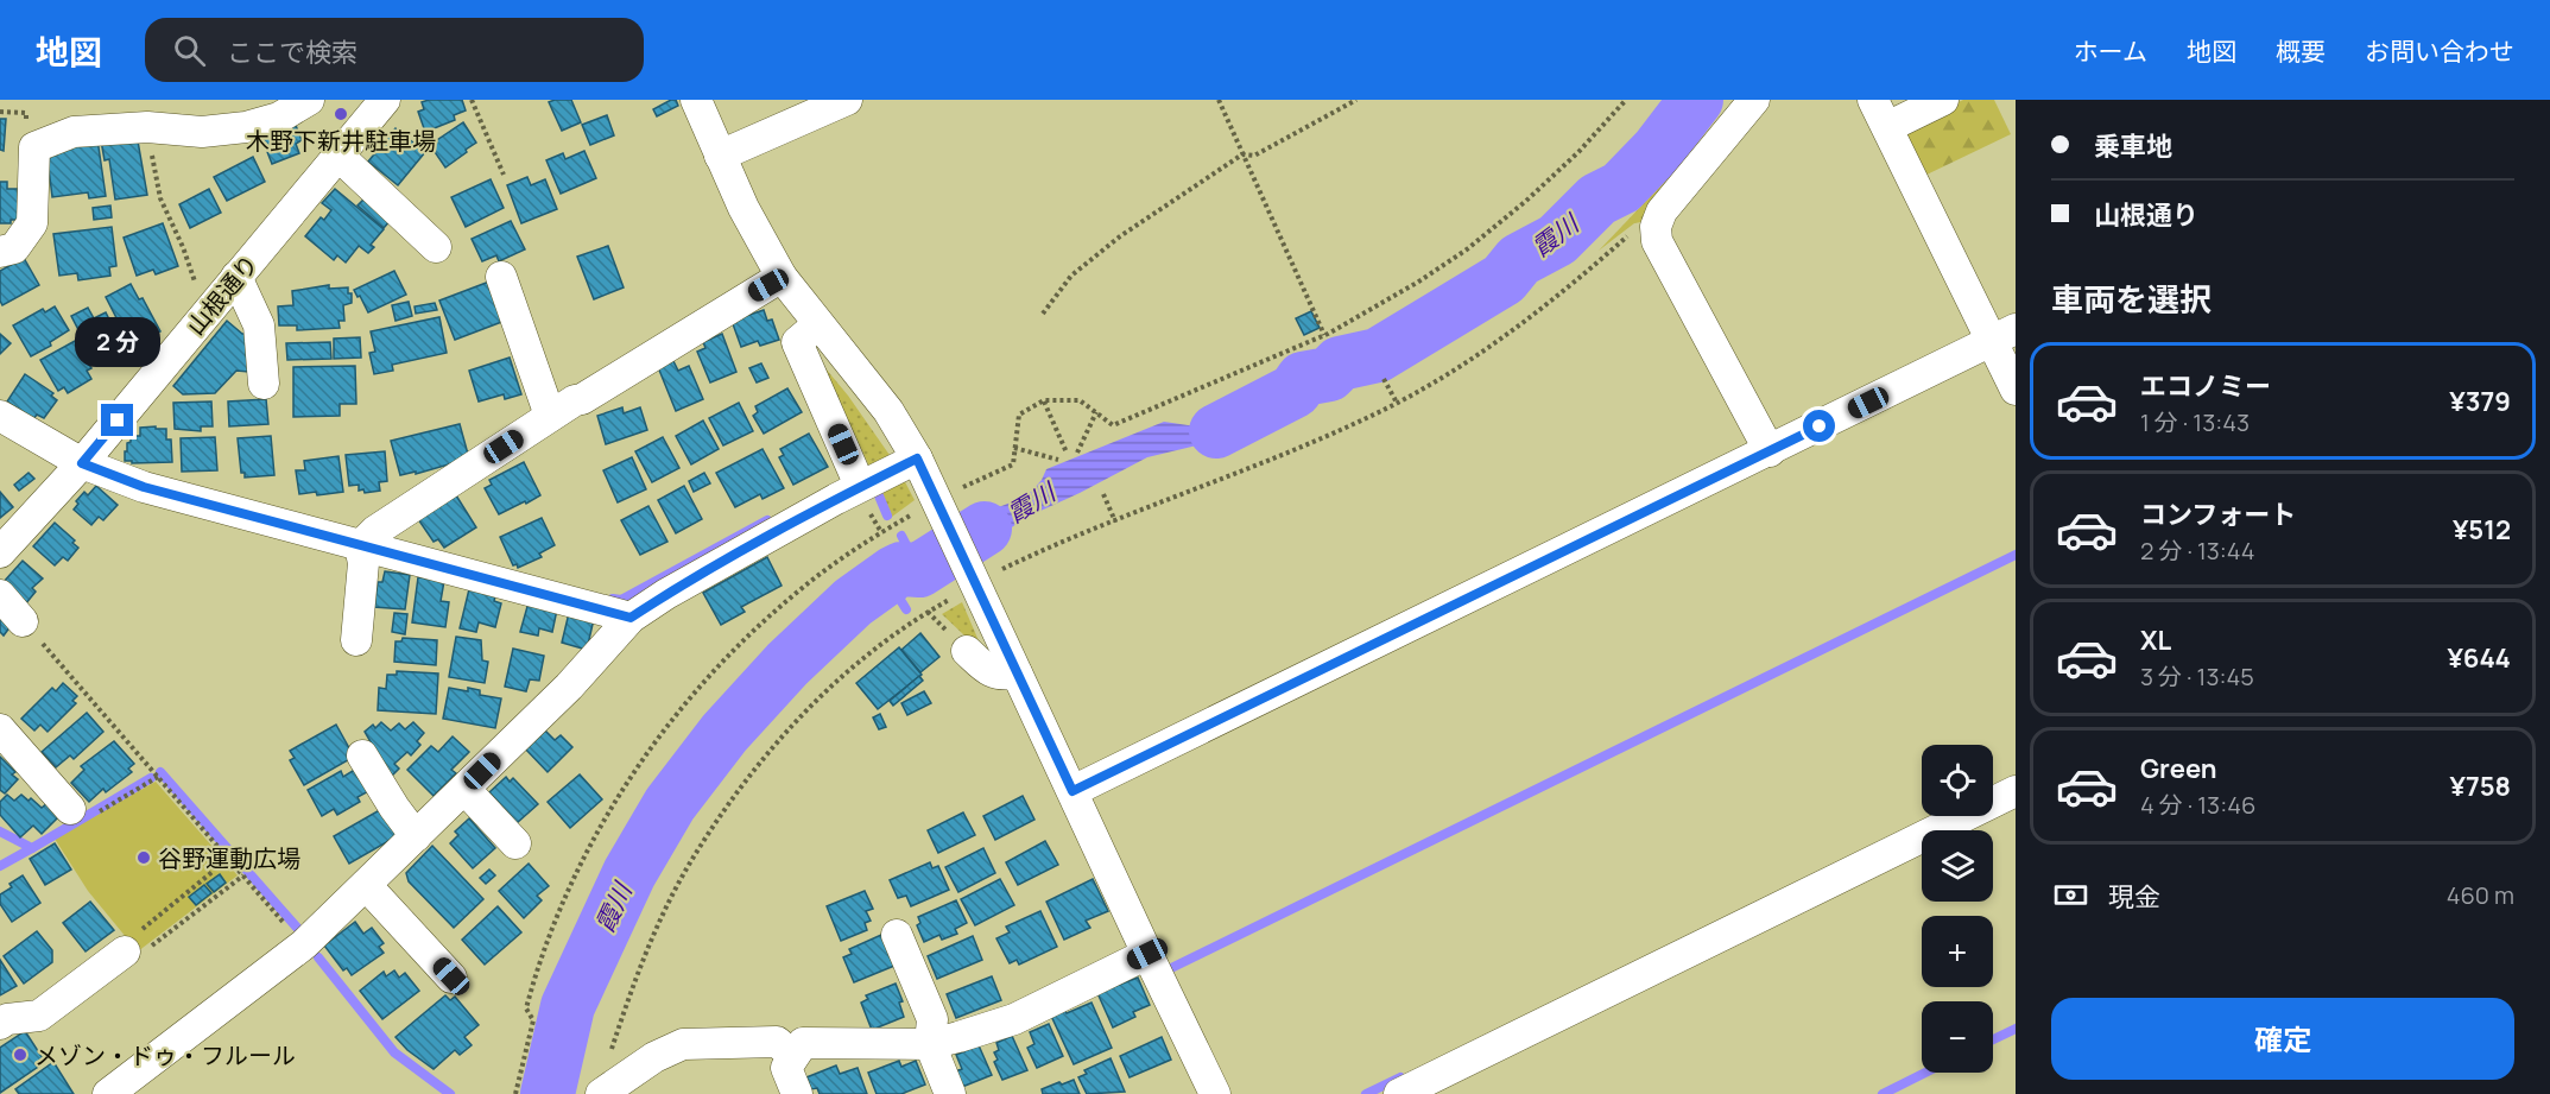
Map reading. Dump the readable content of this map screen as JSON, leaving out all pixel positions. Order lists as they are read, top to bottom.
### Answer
{
  "streets": {
    "street": ["山根通り"]
  },
  "water": ["霞川"],
  "places": ["木野下新井駐車場", "谷野運動広場", "メゾン・ドゥ・フルール"],
  "page": {
    "header": "地図",
    "search": "ここで検索",
    "nav": [
      "ホーム",
      "地図",
      "概要",
      "お問い合わせ"
    ],
    "banner": ["乗車地", "山根通り"],
    "heading": "車両を選択",
    "bubble": "2 分",
    "list": [
      {
        "name": "エコノミー",
        "note": "1 分 · 13:43",
        "value": "¥379"
      },
      {
        "name": "コンフォート",
        "note": "2 分 · 13:44",
        "value": "¥512"
      },
      {
        "name": "XL",
        "note": "3 分 · 13:45",
        "value": "¥644"
      },
      {
        "name": "Green",
        "note": "4 分 · 13:46",
        "value": "¥758"
      }
    ],
    "map_buttons": ["+", "−"],
    "pay": ["現金", "460 m"],
    "buttons": "確定"
  }
}
